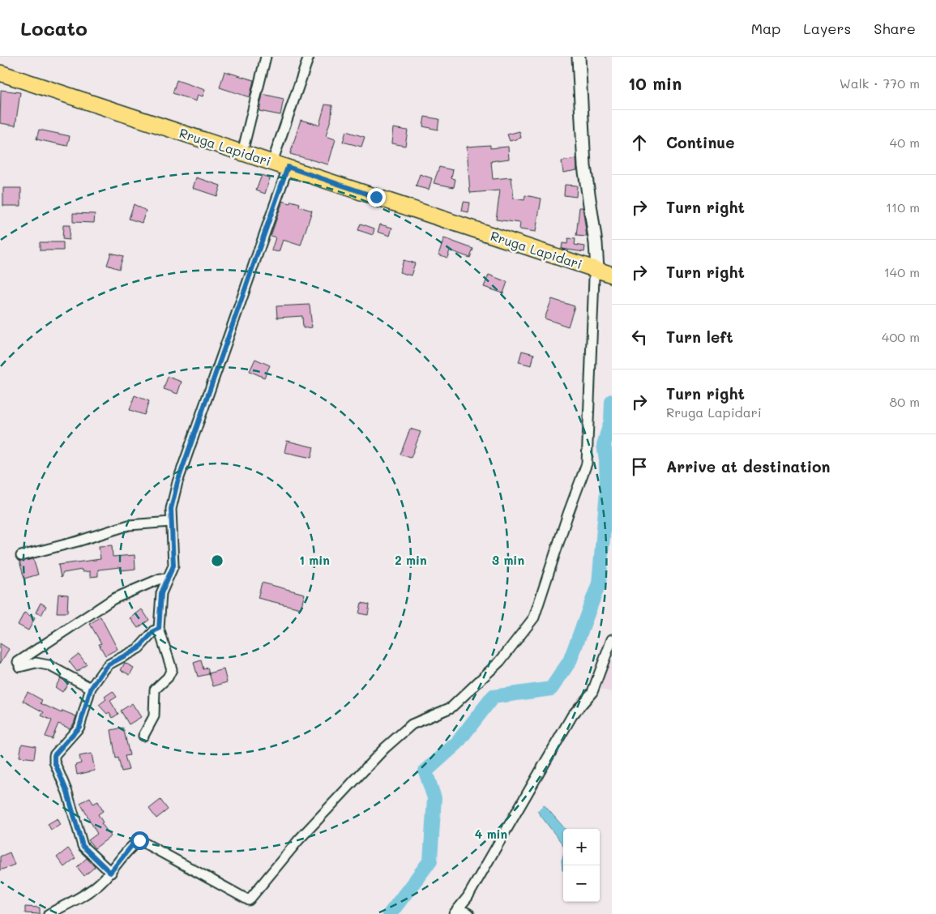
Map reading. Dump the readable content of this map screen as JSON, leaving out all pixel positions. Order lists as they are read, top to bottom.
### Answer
{
  "streets": {
    "main road": ["Rruga Lapidari"]
  },
  "page": {
    "header": "Locato",
    "nav": ["Map", "Layers", "Share"],
    "heading": ["10 min", "Walk · 770 m"],
    "list": [
      ["Continue", "40 m"],
      ["Turn right", "110 m"],
      ["Turn right", "140 m"],
      ["Turn left", "400 m"],
      ["Turn right", "Rruga Lapidari", "80 m"],
      "Arrive at destination"
    ],
    "map_buttons": ["+", "−"]
  },
  "rings": [
    "1 min",
    "2 min",
    "3 min",
    "4 min"
  ]
}
